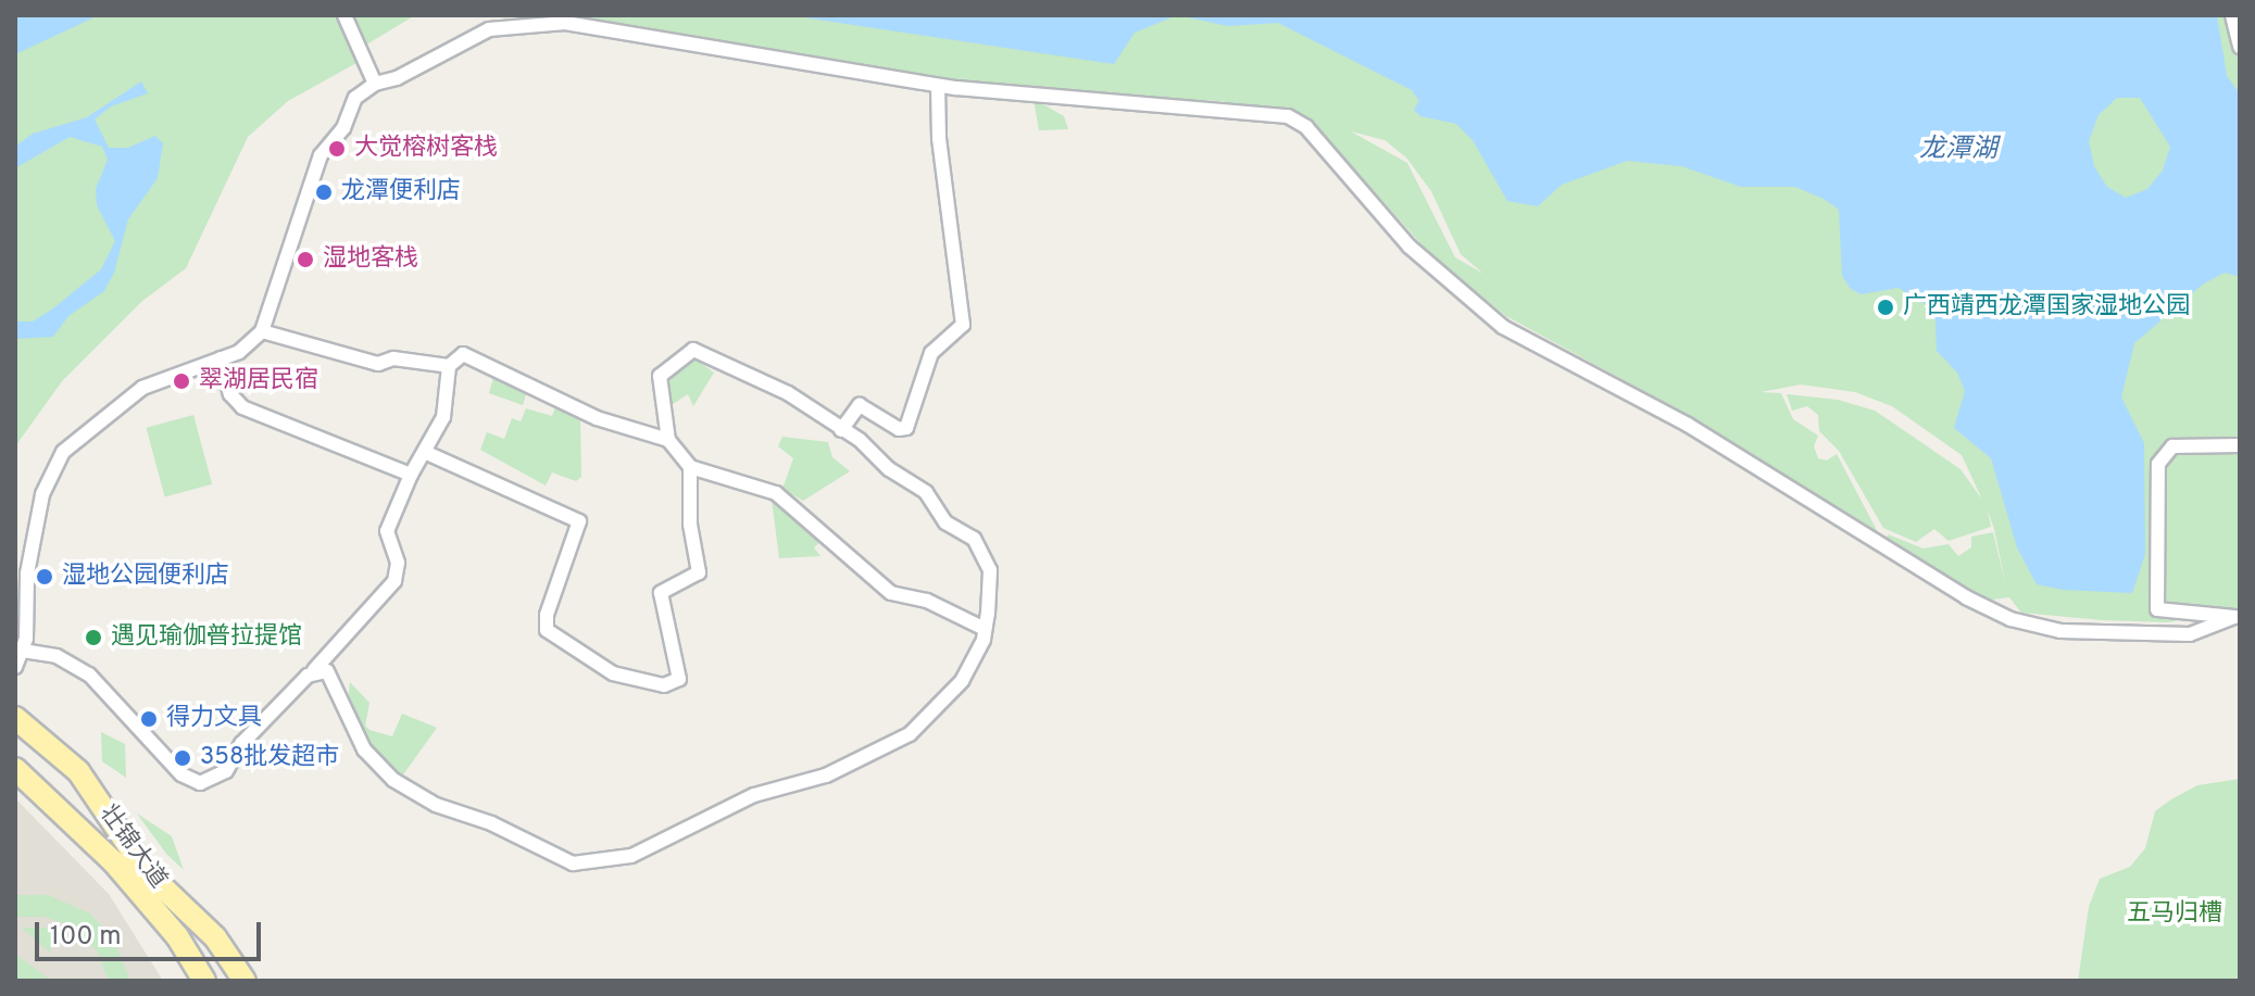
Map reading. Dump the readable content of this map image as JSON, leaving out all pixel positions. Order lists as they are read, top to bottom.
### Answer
{
  "streets": {
    "main road": ["壮锦大道"]
  },
  "water": ["龙潭湖"],
  "parks": ["五马归槽"],
  "places": [
    "大觉榕树客栈",
    "龙潭便利店",
    "湿地客栈",
    "广西靖西龙潭国家湿地公园",
    "翠湖居民宿",
    "湿地公园便利店",
    "遇见瑜伽·普拉提馆",
    "得力文具",
    "358批发超市"
  ],
  "scale_bar": "100 m"
}
